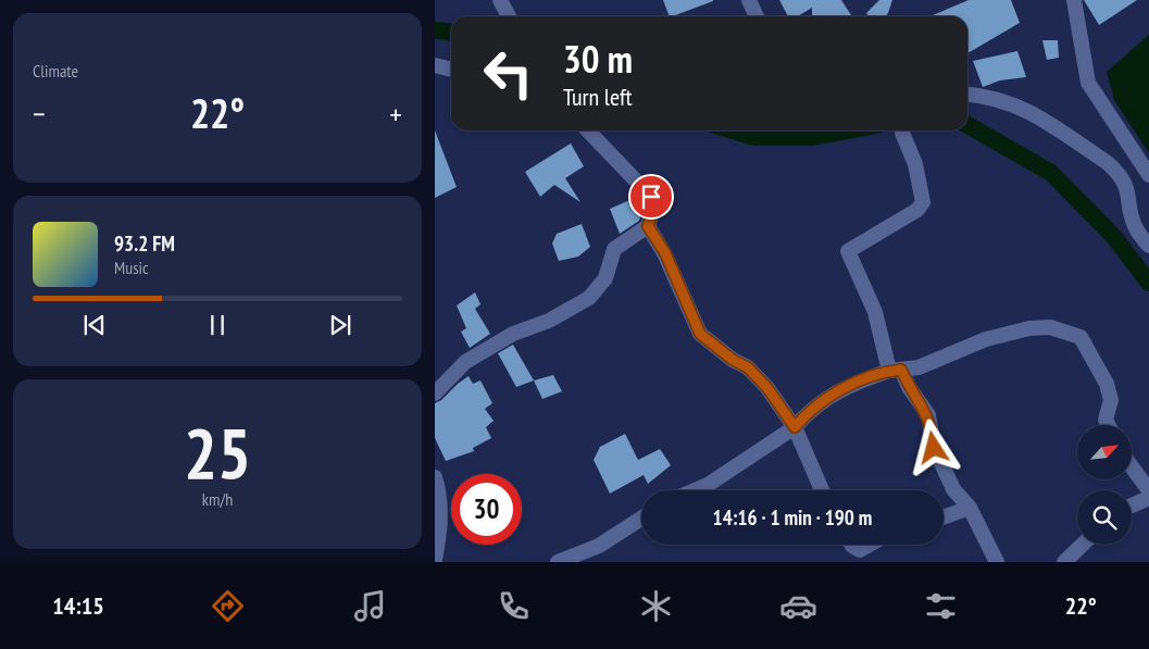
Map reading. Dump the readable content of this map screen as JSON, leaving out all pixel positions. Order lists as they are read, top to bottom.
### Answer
{
  "north": "top right",
  "page": {
    "tile": [
      "Climate",
      ["25", "km/h"]
    ],
    "turn": ["30 m", "Turn left"],
    "heat": ["−", "22°", "+"],
    "song": ["93.2 FM", "Music"],
    "limit": "30",
    "trip": "14:16 · 1 min · 190 m",
    "tabs": ["14:15", "22°"]
  }
}
